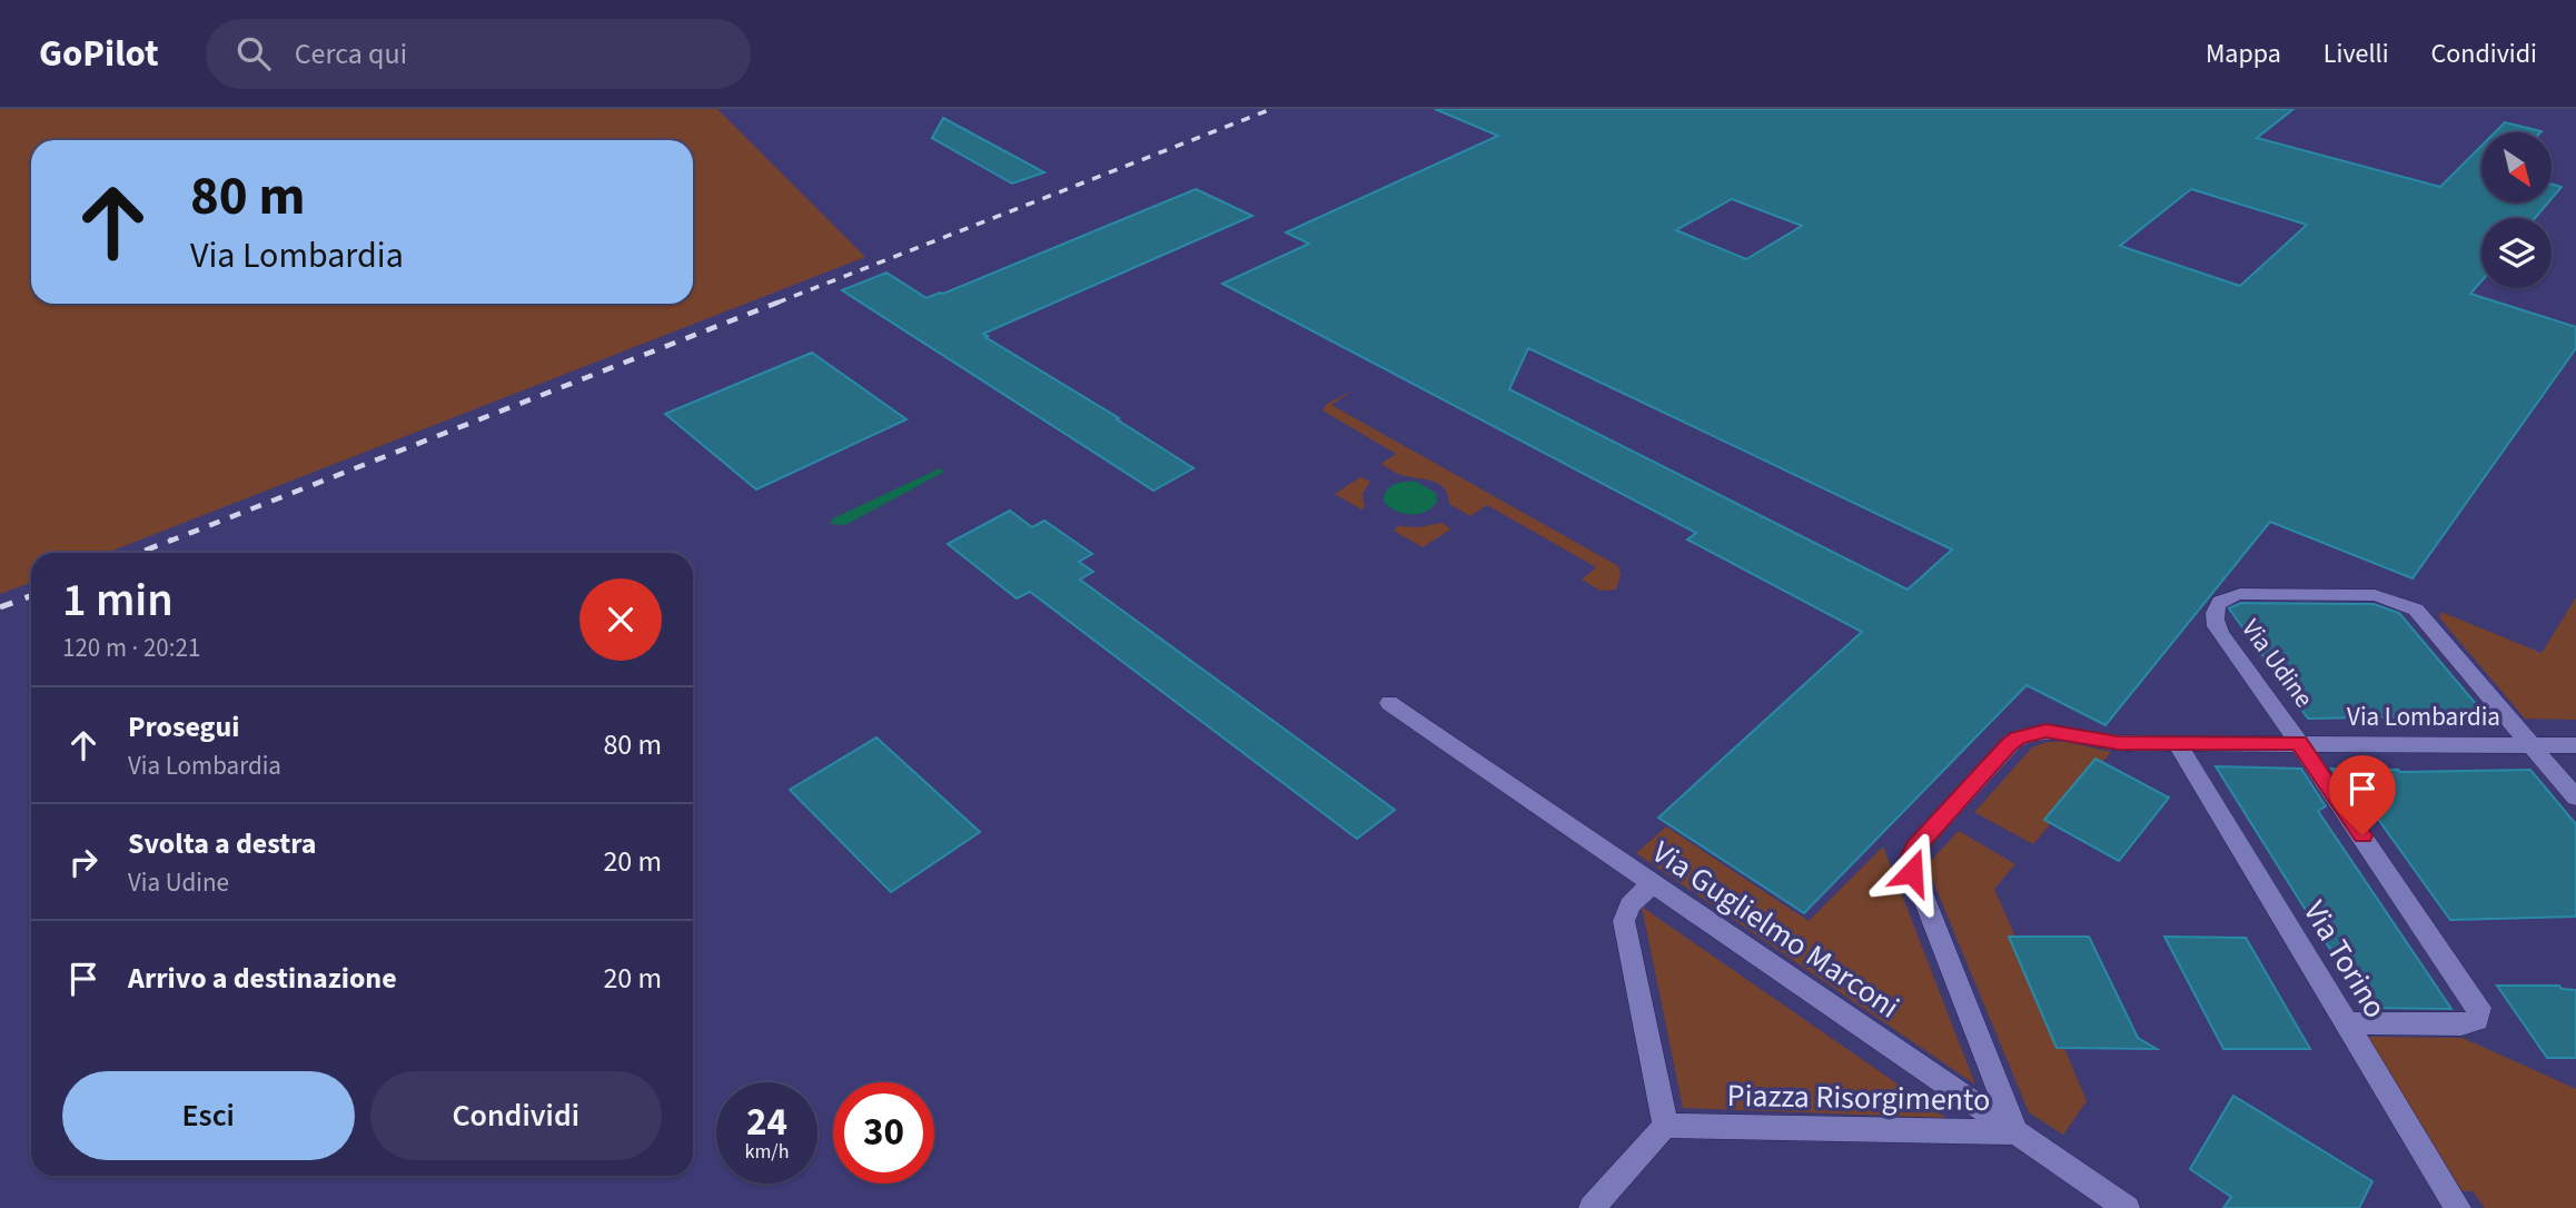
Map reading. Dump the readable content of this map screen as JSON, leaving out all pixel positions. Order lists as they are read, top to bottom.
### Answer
{
  "streets": {
    "street": [
      "Via Udine",
      "Via Lombardia",
      "Via Guglielmo Marconi",
      "Via Torino",
      "Piazza Risorgimento"
    ]
  },
  "crossings": [
    ["Via Udine", "Via Lombardia"],
    ["Via Udine", "Via Torino"],
    ["Via Lombardia", "Via Torino"],
    ["Via Lombardia", "Piazza Risorgimento"],
    ["Via Guglielmo Marconi", "Piazza Risorgimento"]
  ],
  "north": "bottom right",
  "page": {
    "header": "GoPilot",
    "search": "Cerca qui",
    "nav": ["Mappa", "Livelli", "Condividi"],
    "turn": ["80 m", "Via Lombardia"],
    "heading": ["1 min", "120 m · 20:21"],
    "list": [
      {
        "name": "Prosegui",
        "note": "Via Lombardia",
        "value": "80 m"
      },
      {
        "name": "Svolta a destra",
        "note": "Via Udine",
        "value": "20 m"
      },
      {
        "name": "Arrivo a destinazione",
        "value": "20 m"
      }
    ],
    "buttons": ["Esci", "Condividi"],
    "speed": "24 km/h",
    "limit": "30"
  }
}
